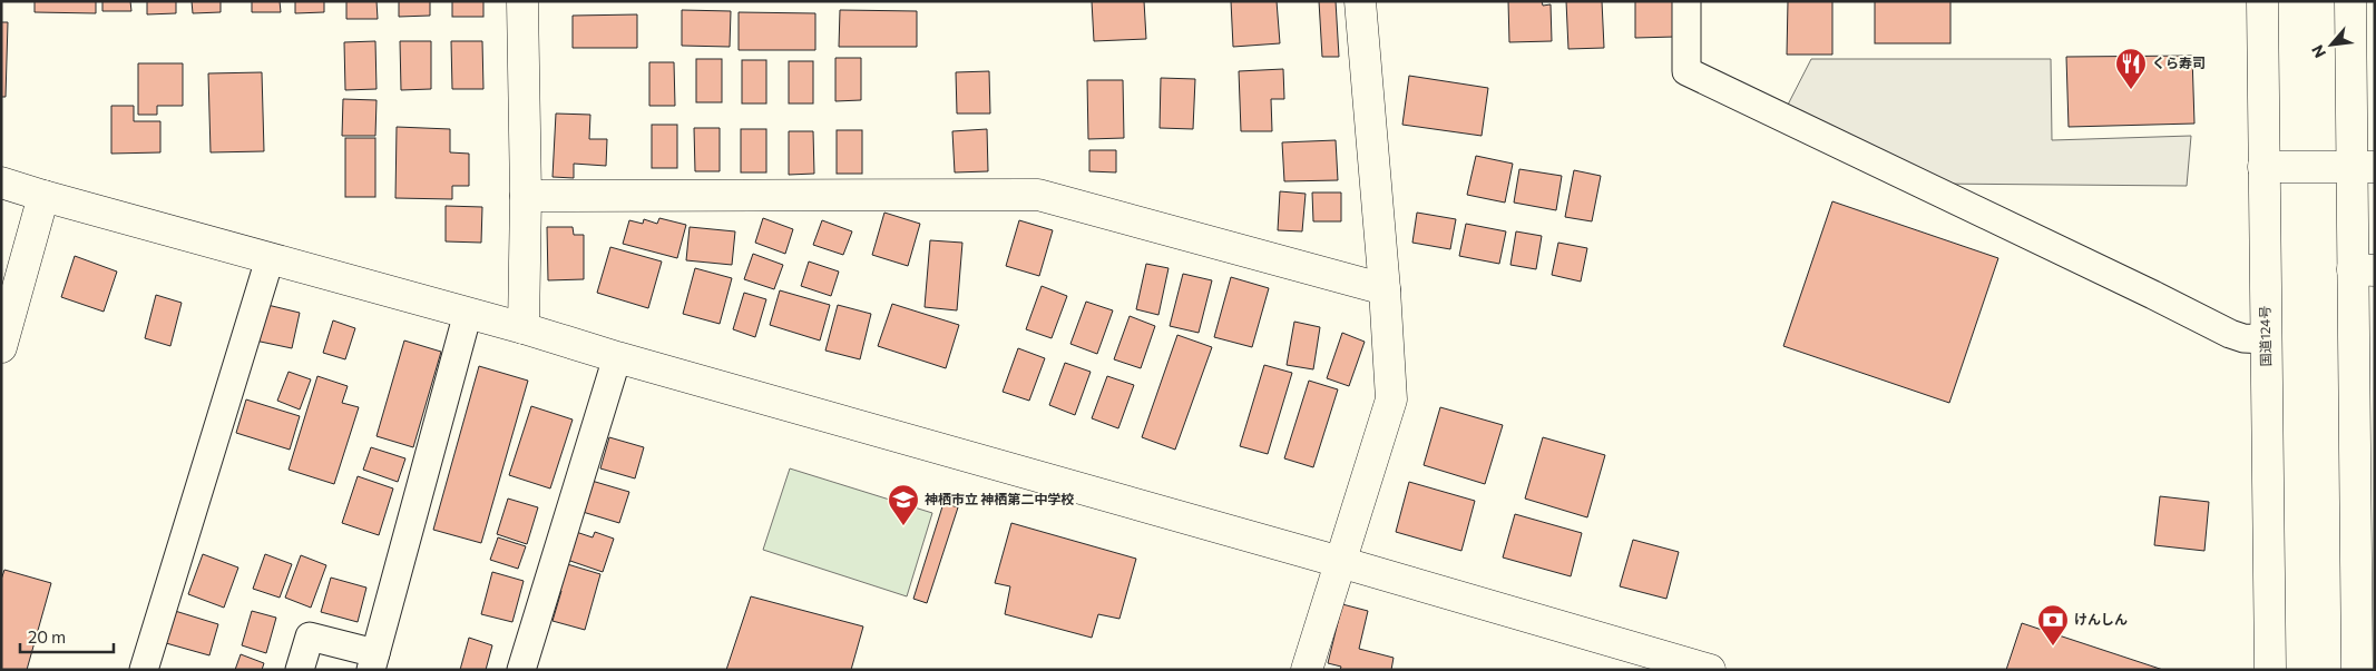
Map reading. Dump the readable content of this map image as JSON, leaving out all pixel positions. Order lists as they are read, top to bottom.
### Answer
{
  "streets": {
    "main road": ["国道124号"]
  },
  "places": {
    "restaurant": ["くら寿司"],
    "school or university": ["神栖市立 神栖第二中学校"],
    "bank": ["けんしん"]
  },
  "scale_bar": "20 m",
  "north": "bottom left"
}
